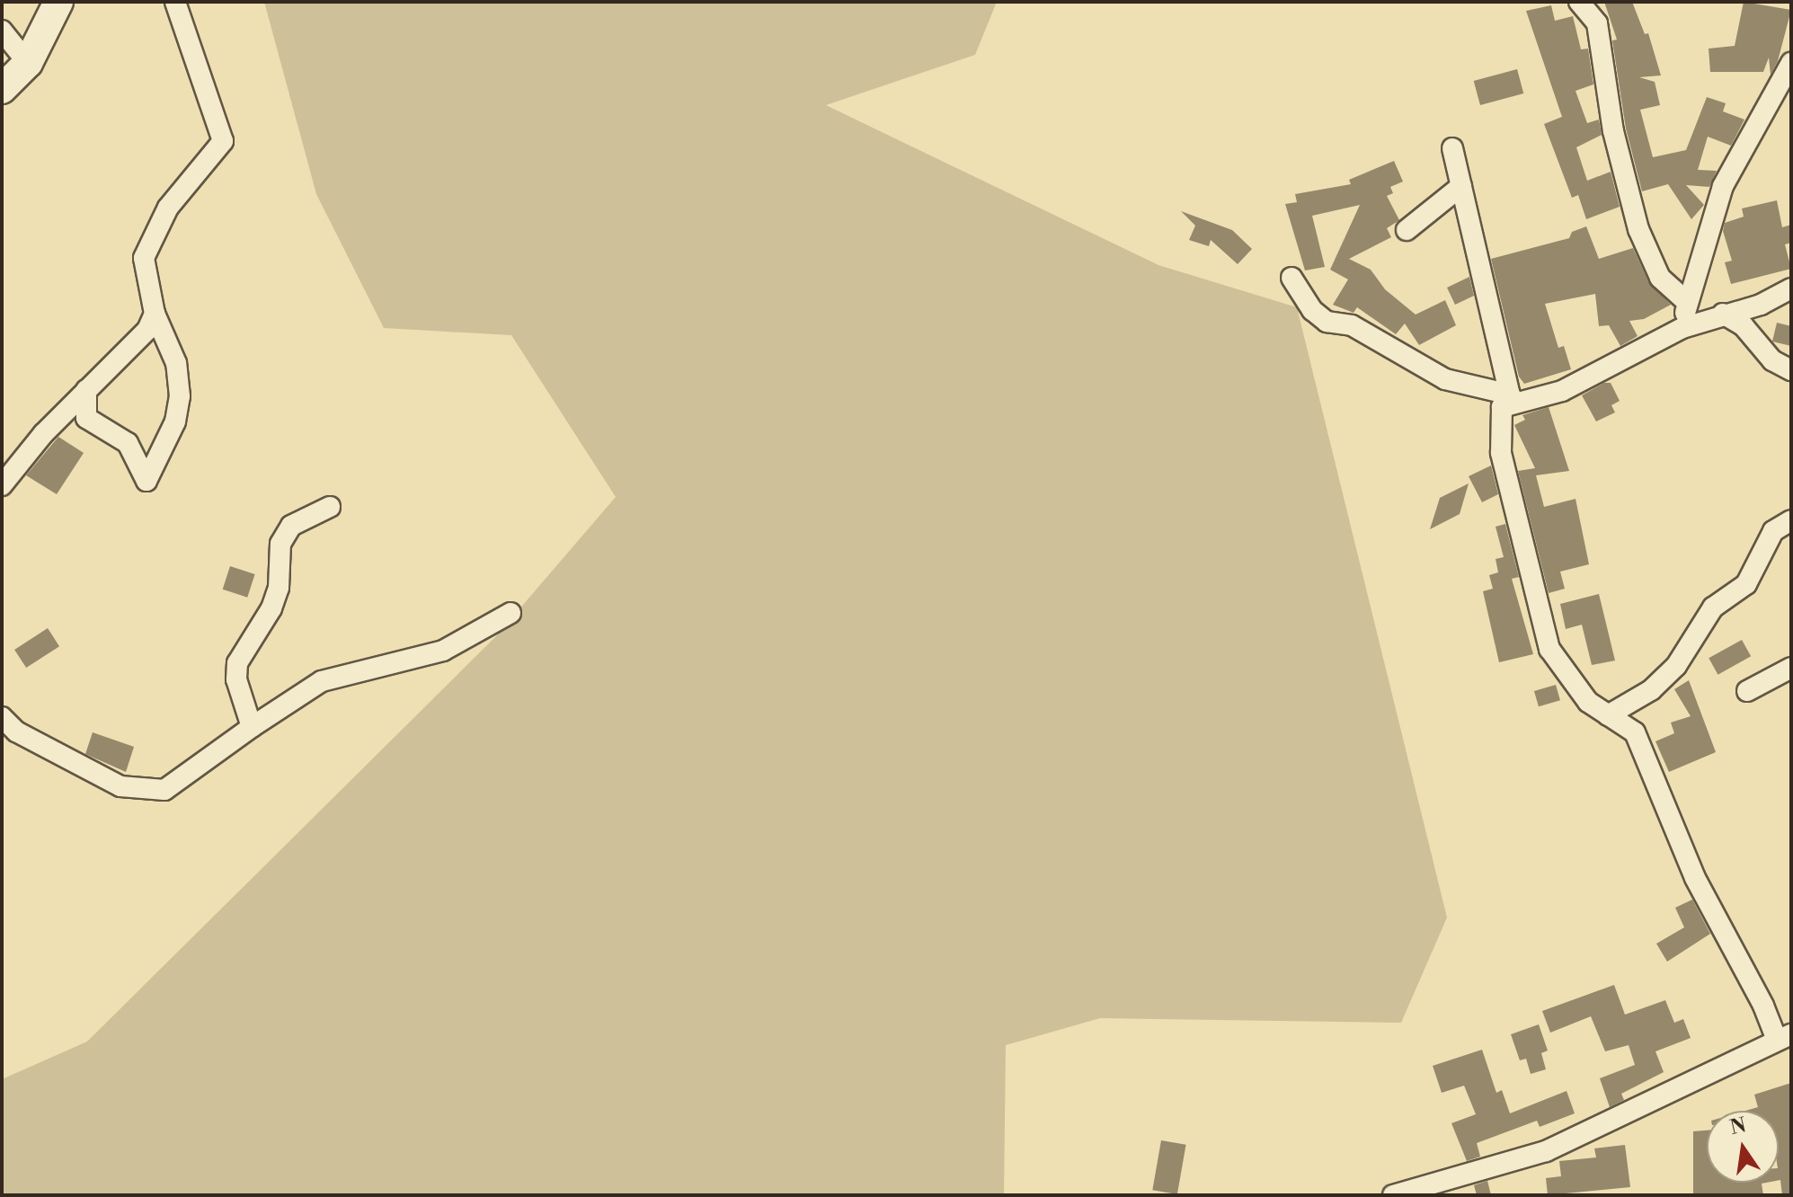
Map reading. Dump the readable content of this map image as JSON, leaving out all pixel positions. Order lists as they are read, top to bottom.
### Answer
{
  "north": "top"
}
